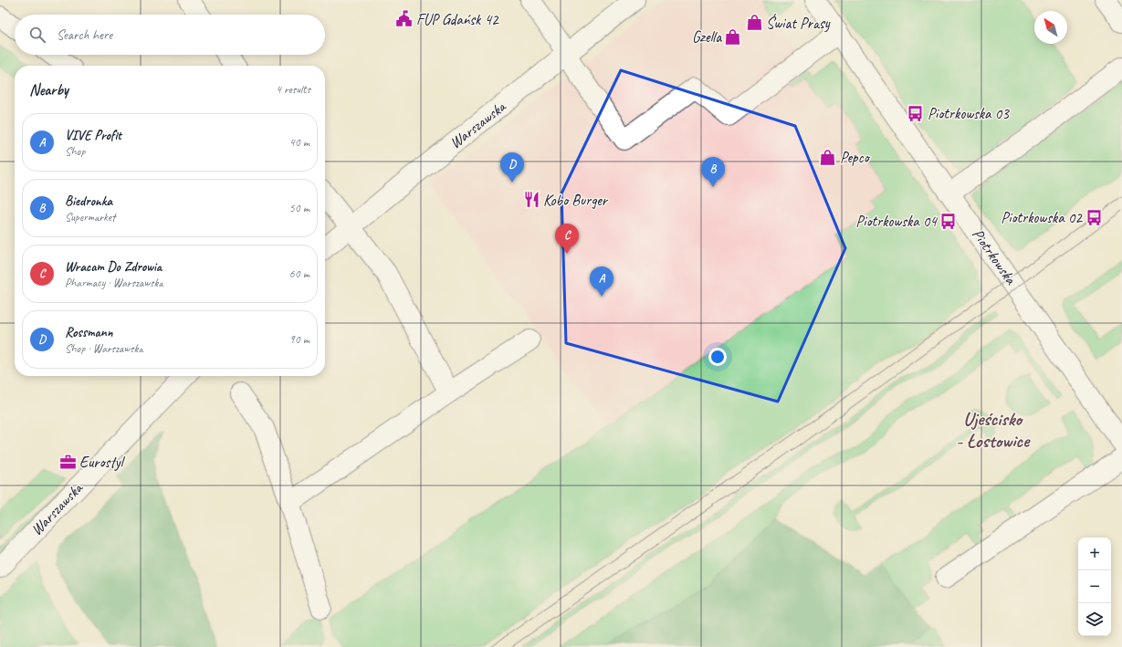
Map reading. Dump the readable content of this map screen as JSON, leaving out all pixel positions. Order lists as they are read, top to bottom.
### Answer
{
  "streets": {
    "street": ["Warszawska", "Piotrkowska"]
  },
  "districts": ["Ujeścisko - Łostowice"],
  "places": {
    "public building": ["FUP Gdańsk 42"],
    "shop": ["Świat Prasy", "Gzella", "Pepco"],
    "bus stop": ["Piotrkowska 03", "Piotrkowska 02", "Piotrkowska 04"],
    "restaurant": ["Kobo Burger"],
    "office": ["Eurostyl"]
  },
  "north": "top left",
  "page": {
    "search": "Search here",
    "heading": ["Nearby", "4 results"],
    "list": [
      {
        "mark": "A",
        "name": "VIVE Profit",
        "note": "Shop",
        "value": "40 m"
      },
      {
        "mark": "B",
        "name": "Biedronka",
        "note": "Supermarket",
        "value": "50 m"
      },
      {
        "mark": "C",
        "name": "Wracam Do Zdrowia",
        "note": "Pharmacy · Warszawska",
        "value": "60 m"
      },
      {
        "mark": "D",
        "name": "Rossmann",
        "note": "Shop · Warszawska",
        "value": "90 m"
      }
    ],
    "pins": [
      "D",
      "B",
      "C",
      "A"
    ],
    "map_buttons": ["+", "−"]
  }
}
